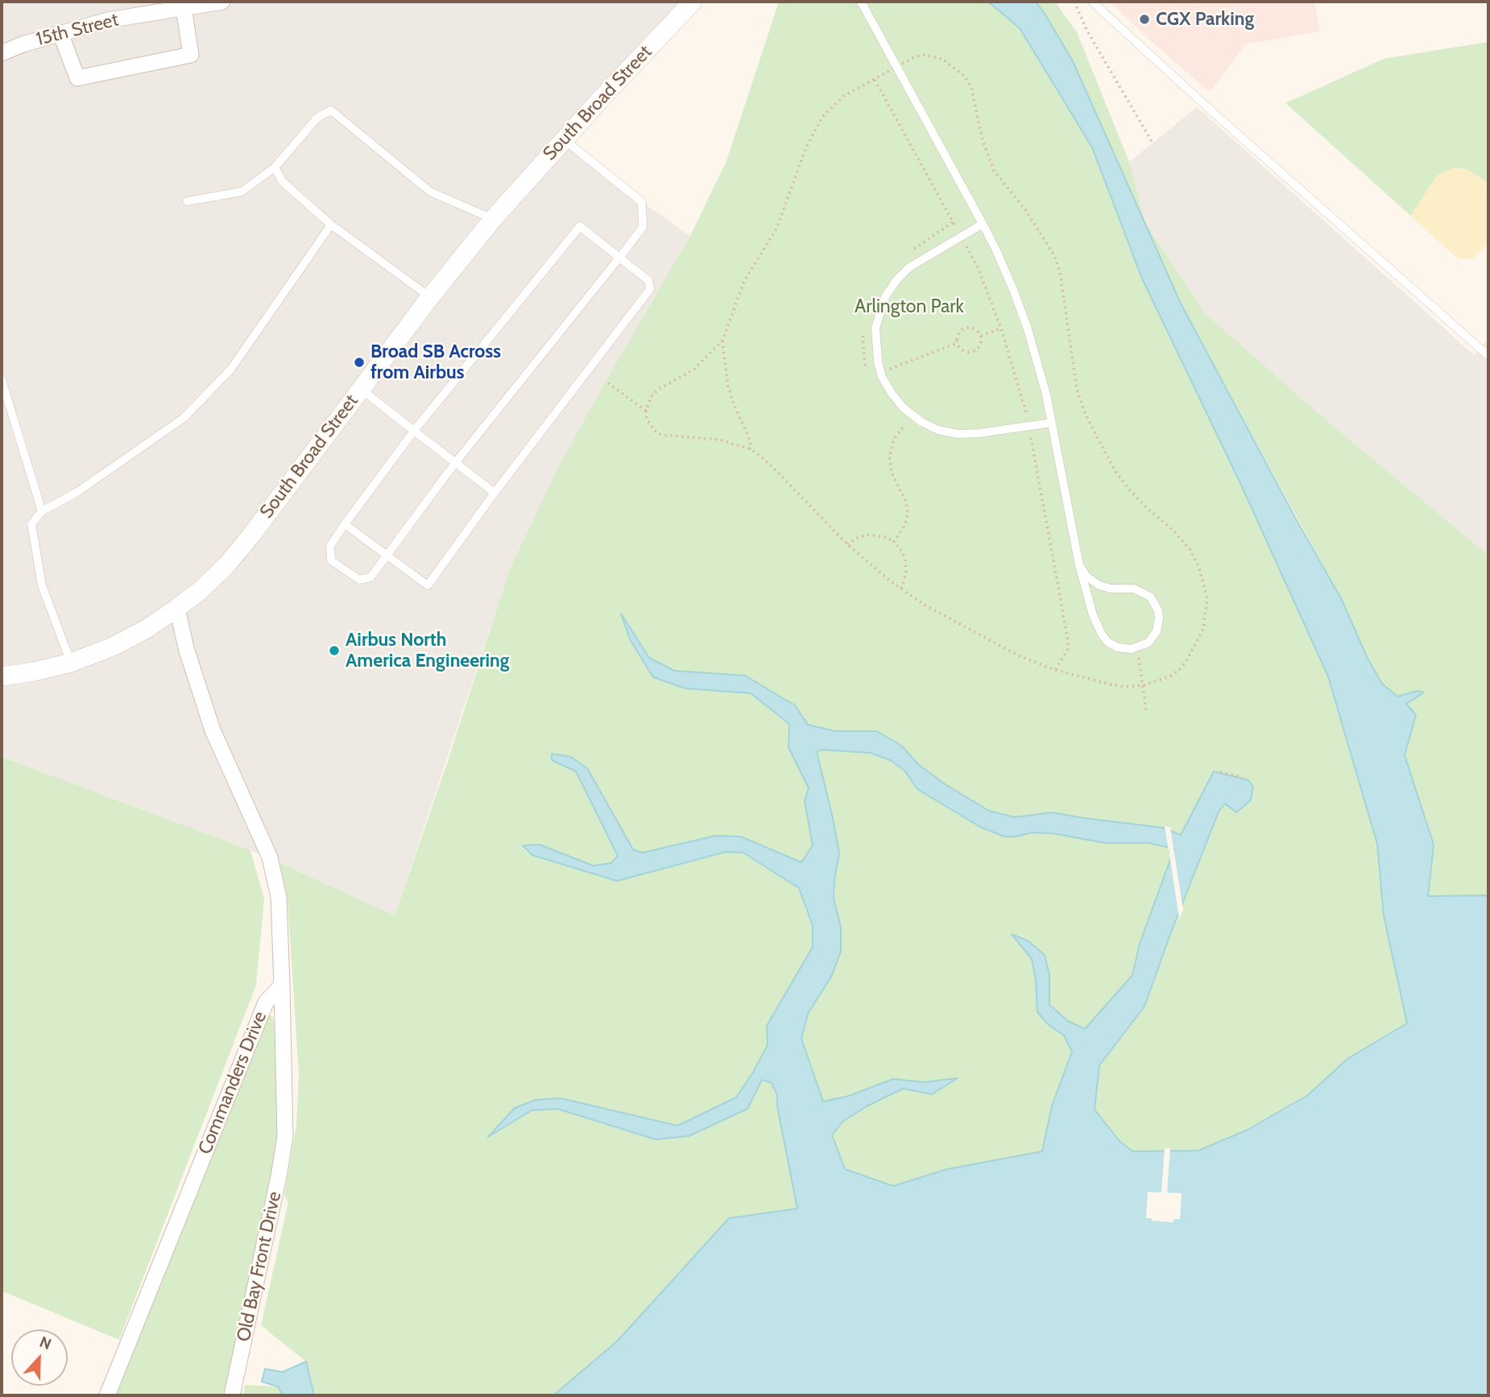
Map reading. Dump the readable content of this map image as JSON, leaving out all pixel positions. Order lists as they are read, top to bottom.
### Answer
{
  "streets": {
    "street": [
      "15th Street",
      "South Broad Street",
      "Commanders Drive",
      "Old Bay Front Drive"
    ]
  },
  "crossings": [
    ["Commanders Drive", "Old Bay Front Drive"]
  ],
  "parks": ["Arlington Park"],
  "places": ["CGX Parking", "Broad SB Across from Airbus", "Airbus North America Engineering"],
  "north": "top"
}
